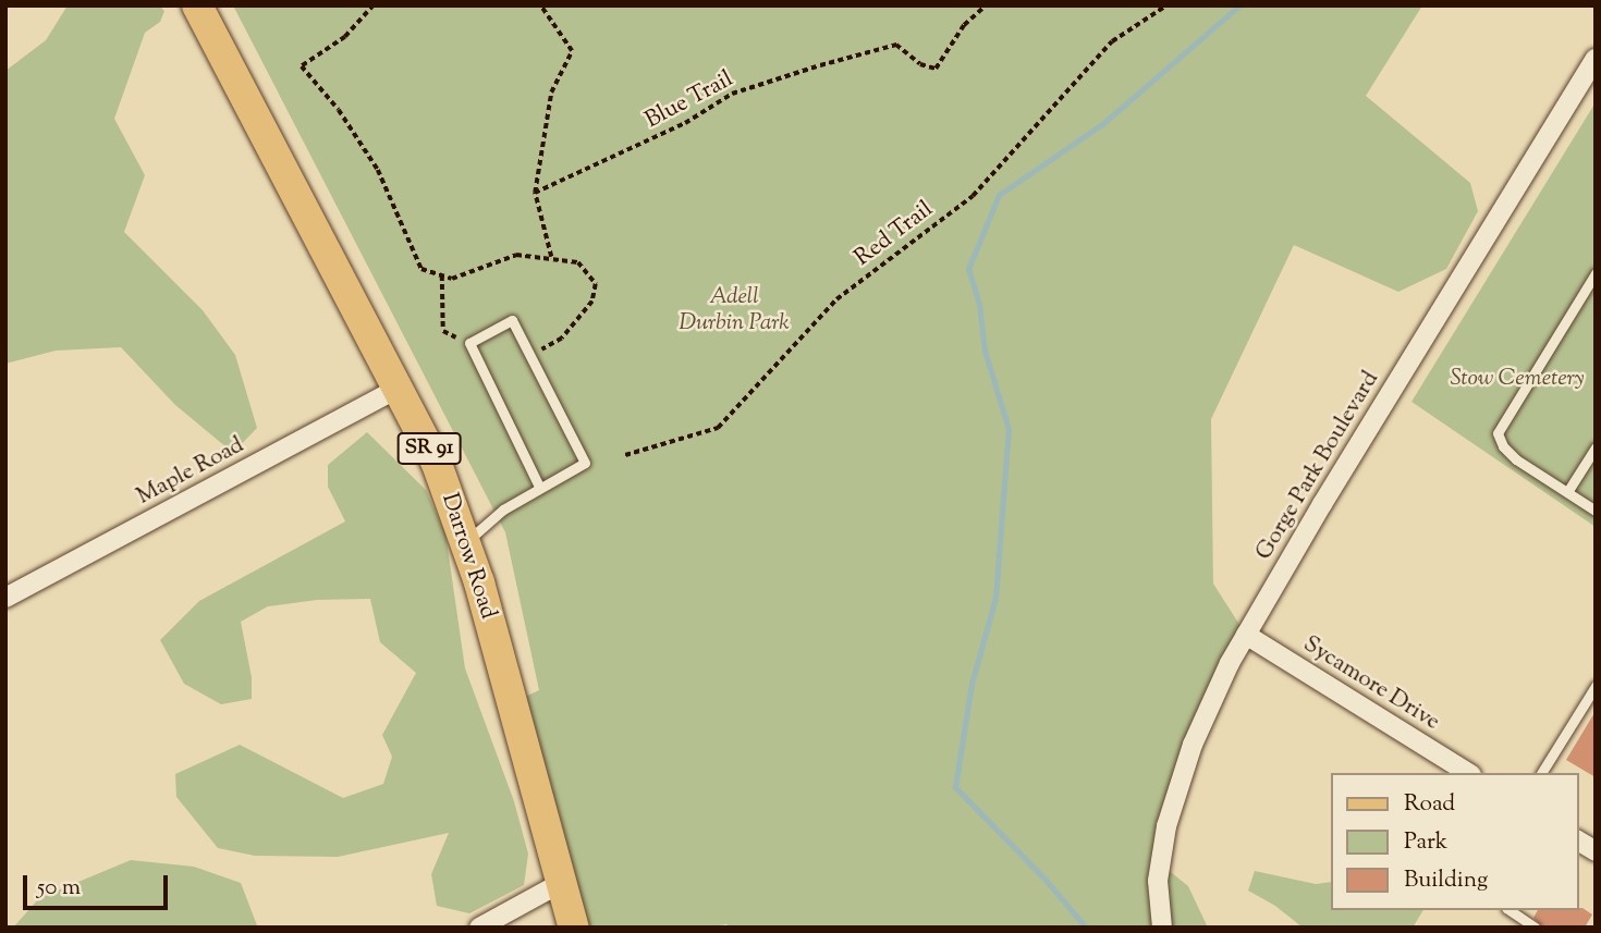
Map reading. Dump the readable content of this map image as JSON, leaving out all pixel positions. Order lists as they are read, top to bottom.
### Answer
{
  "streets": {
    "main road": ["SR 91", "Darrow Road"],
    "street": ["Gorge Park Boulevard", "Maple Road", "Sycamore Drive"],
    "path": ["Blue Trail", "Red Trail"]
  },
  "crossings": [
    ["Gorge Park Boulevard", "Sycamore Drive"],
    ["Maple Road", "Darrow Road"]
  ],
  "parks": ["Adell Durbin Park", "Stow Cemetery"],
  "legend": ["Road", "Park", "Building"],
  "scale_bar": "50 m"
}
